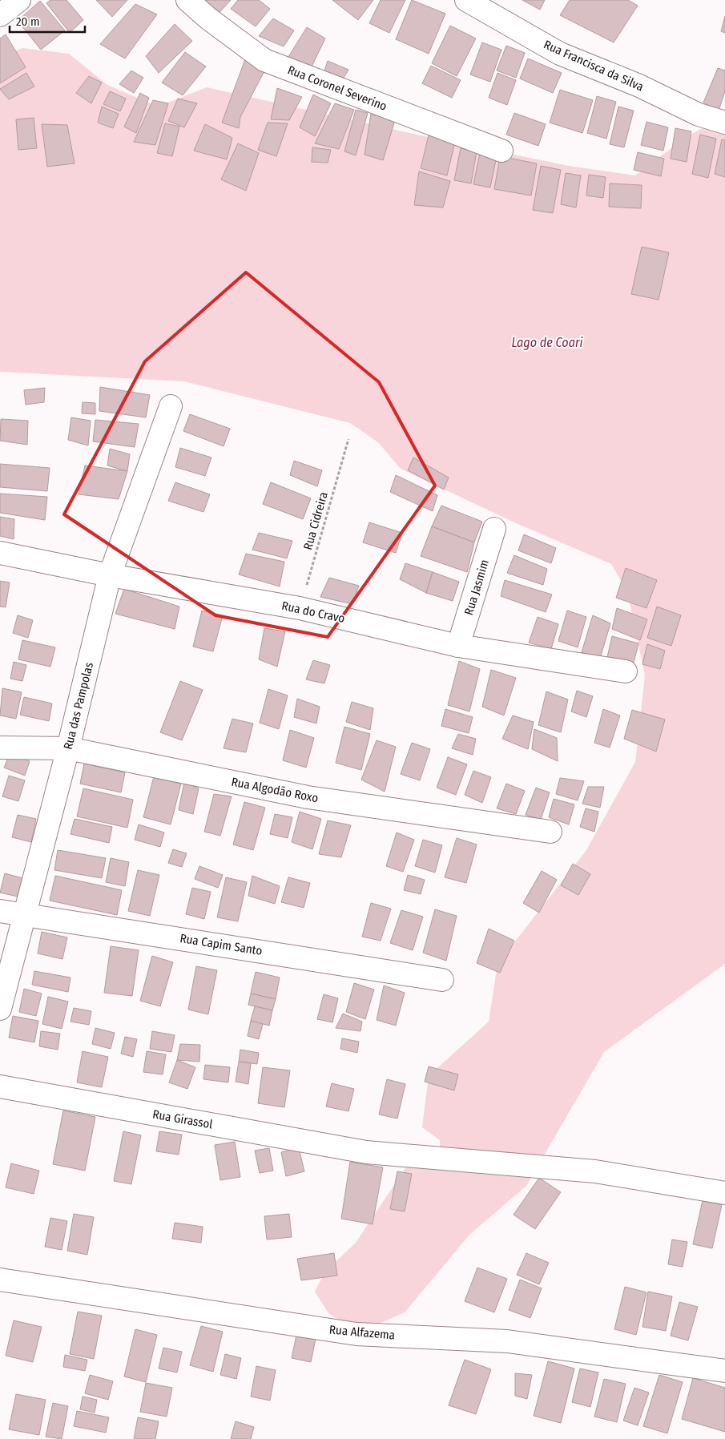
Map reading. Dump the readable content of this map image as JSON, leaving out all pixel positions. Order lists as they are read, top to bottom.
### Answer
{
  "streets": {
    "street": [
      "Rua Francisca da Silva",
      "Rua Coronel Severino",
      "Rua Jasmim",
      "Rua do Cravo",
      "Rua das Pampolas",
      "Rua Algodão Roxo",
      "Rua Capim Santo",
      "Rua Girassol",
      "Rua Alfazema"
    ],
    "path": ["Rua Cidreira"]
  },
  "crossings": [
    ["Rua Cidreira", "Rua do Cravo"],
    ["Rua Jasmim", "Rua do Cravo"],
    ["Rua do Cravo", "Rua das Pampolas"],
    ["Rua das Pampolas", "Rua Algodão Roxo"],
    ["Rua das Pampolas", "Rua Capim Santo"]
  ],
  "water": ["Lago de Coari"],
  "scale_bar": "20 m"
}
